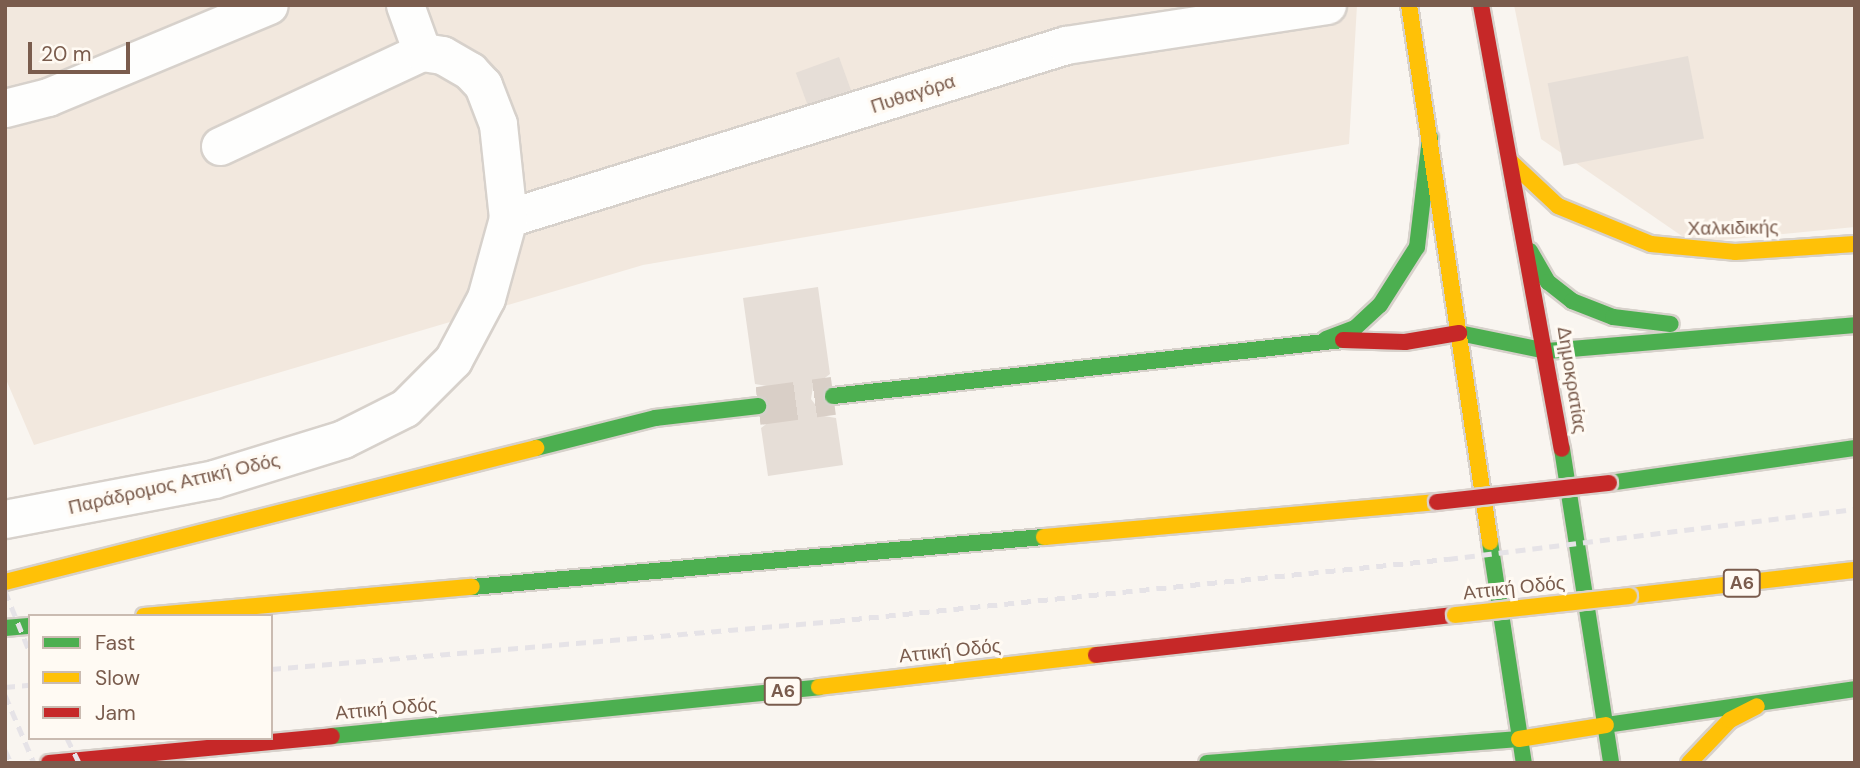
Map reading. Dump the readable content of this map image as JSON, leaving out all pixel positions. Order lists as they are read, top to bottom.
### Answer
{
  "streets": {
    "main road": [
      "Χαλκιδικής",
      "Δημοκρατίας",
      "Α6",
      "Αττική Οδός"
    ],
    "street": ["Πυθαγόρα", "Παράδρομος Αττική Οδός"]
  },
  "crossings": [
    ["Πυθαγόρα", "Παράδρομος Αττική Οδός"],
    ["Χαλκιδικής", "Δημοκρατίας"]
  ],
  "legend": ["Fast", "Slow", "Jam"],
  "scale_bar": "20 m"
}
